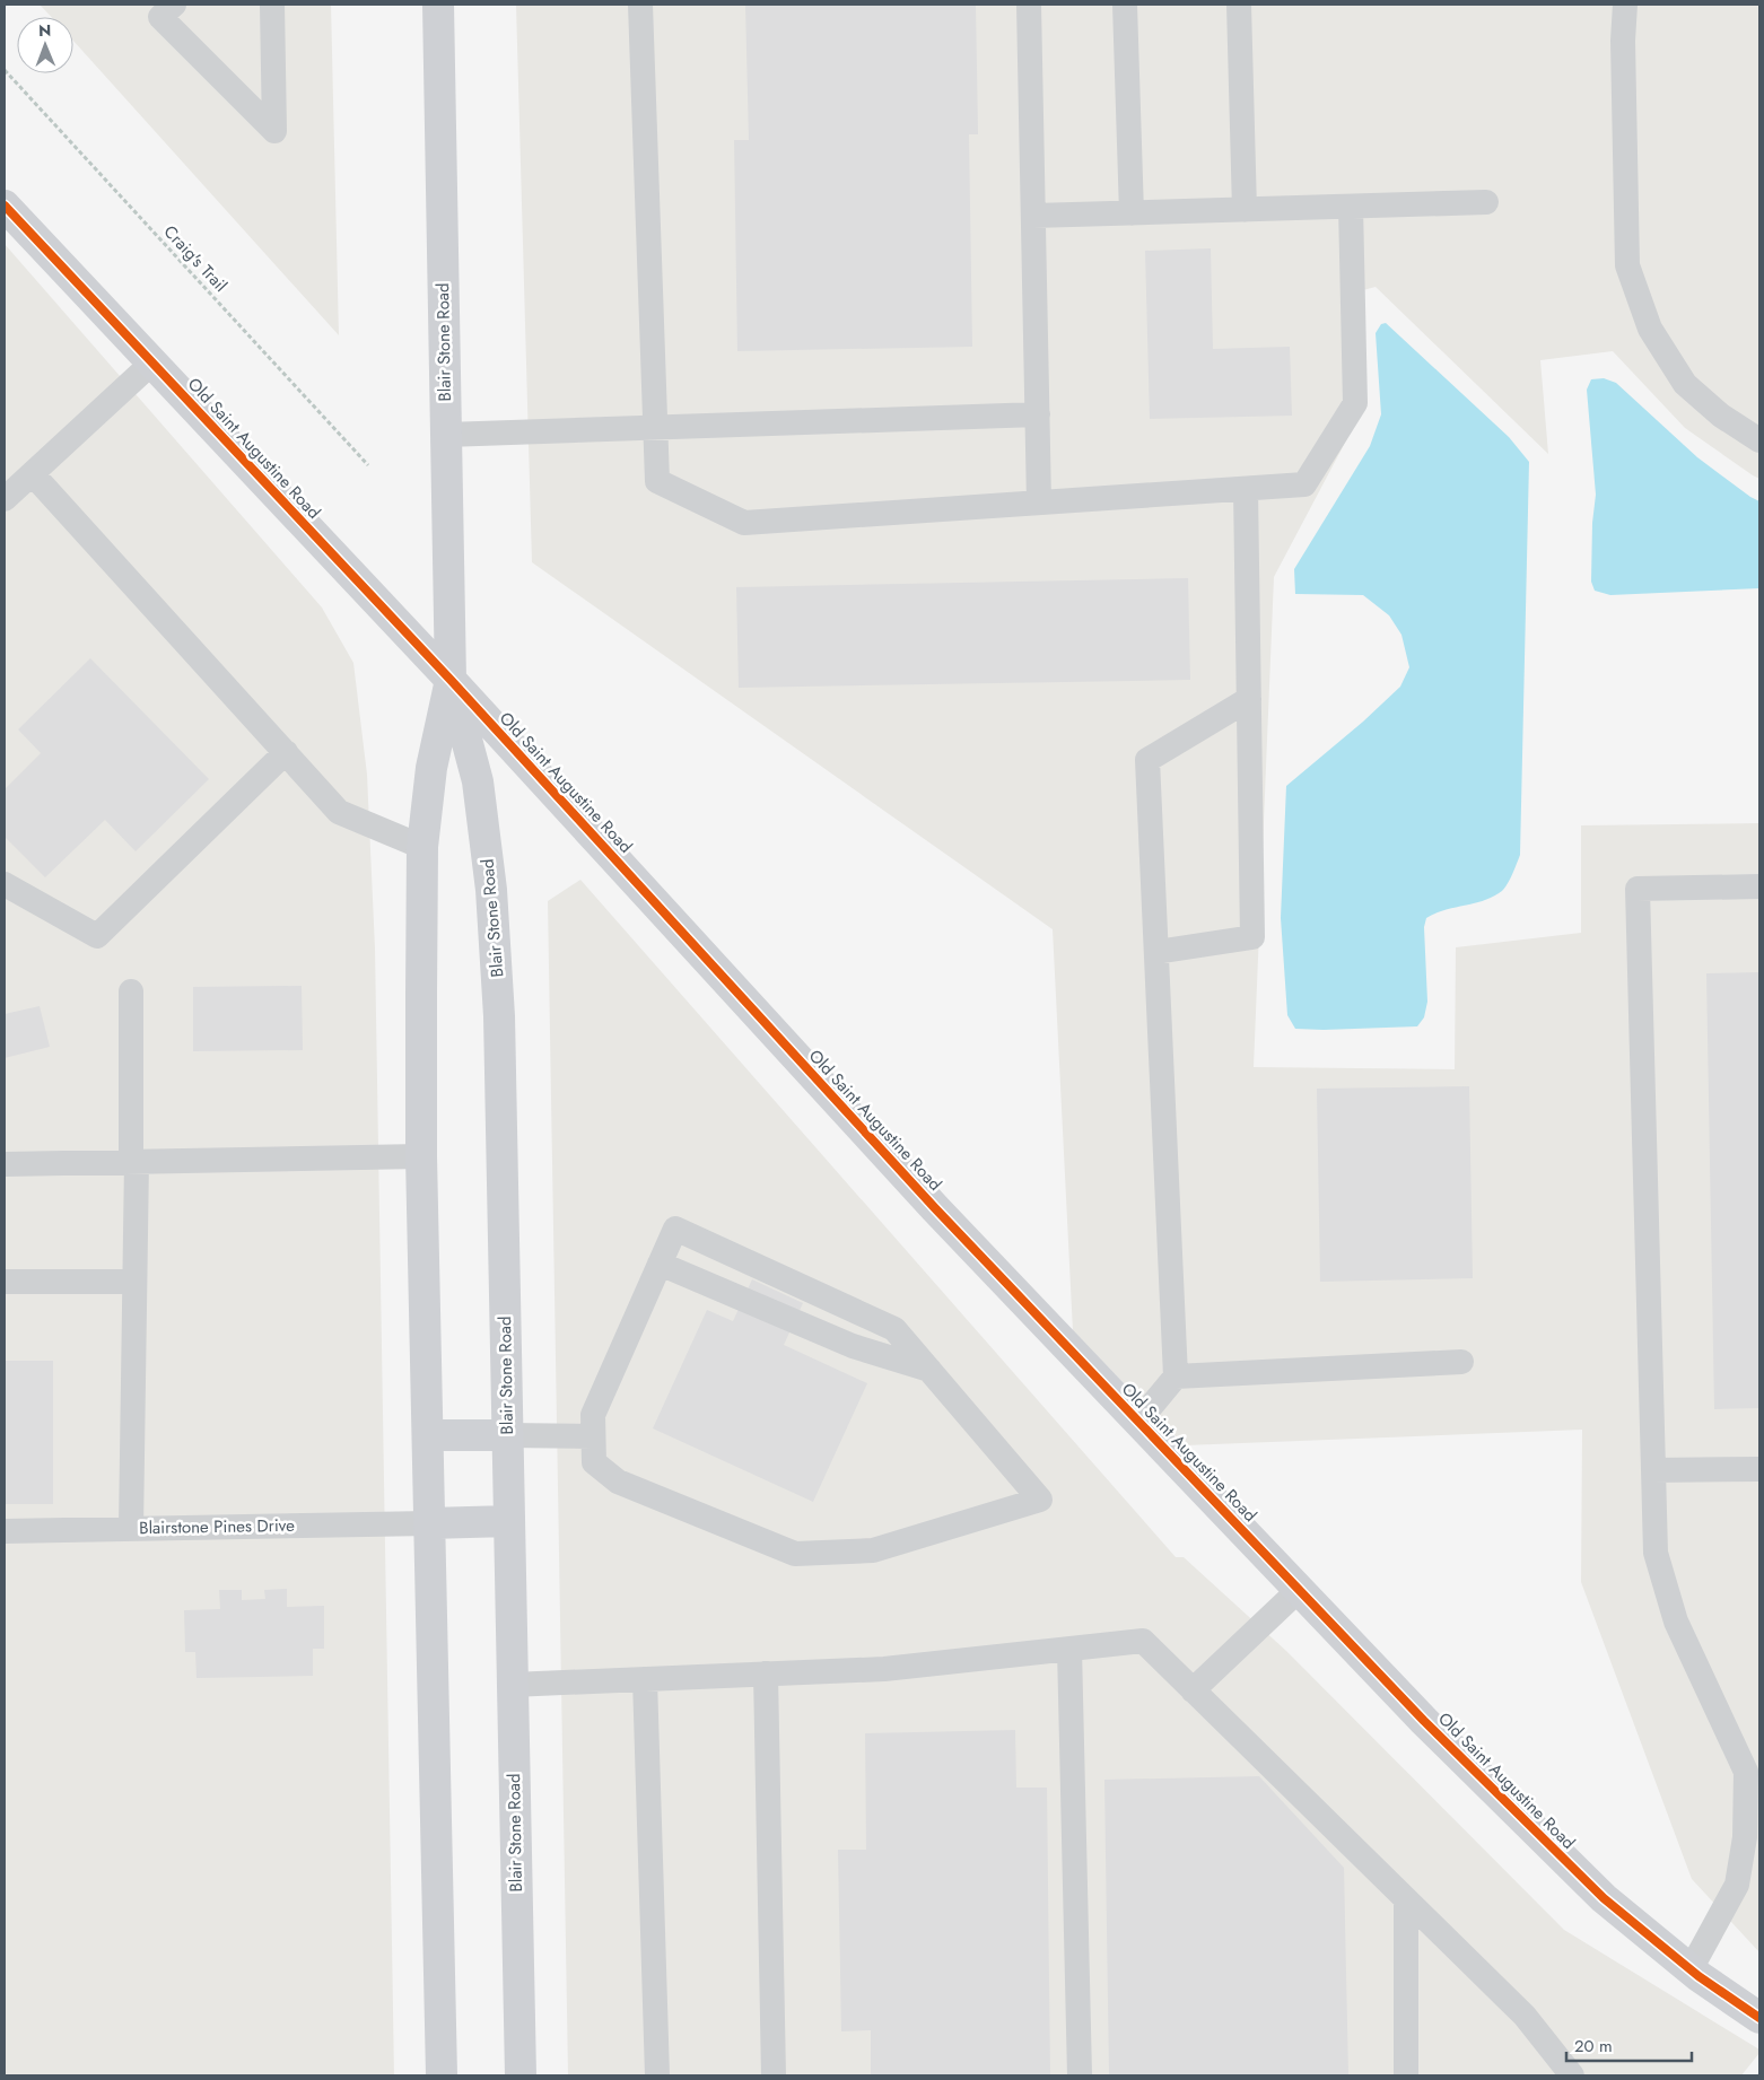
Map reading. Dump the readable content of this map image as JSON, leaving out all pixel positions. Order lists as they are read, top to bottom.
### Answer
{
  "streets": {
    "main road": ["Blair Stone Road", "Old Saint Augustine Road"],
    "lane": ["Blairstone Pines Drive"],
    "path": ["Craig's Trail"]
  },
  "crossings": [
    ["Blair Stone Road", "Old Saint Augustine Road"],
    ["Blair Stone Road", "Blairstone Pines Drive"]
  ],
  "scale_bar": "20 m",
  "north": "top"
}
